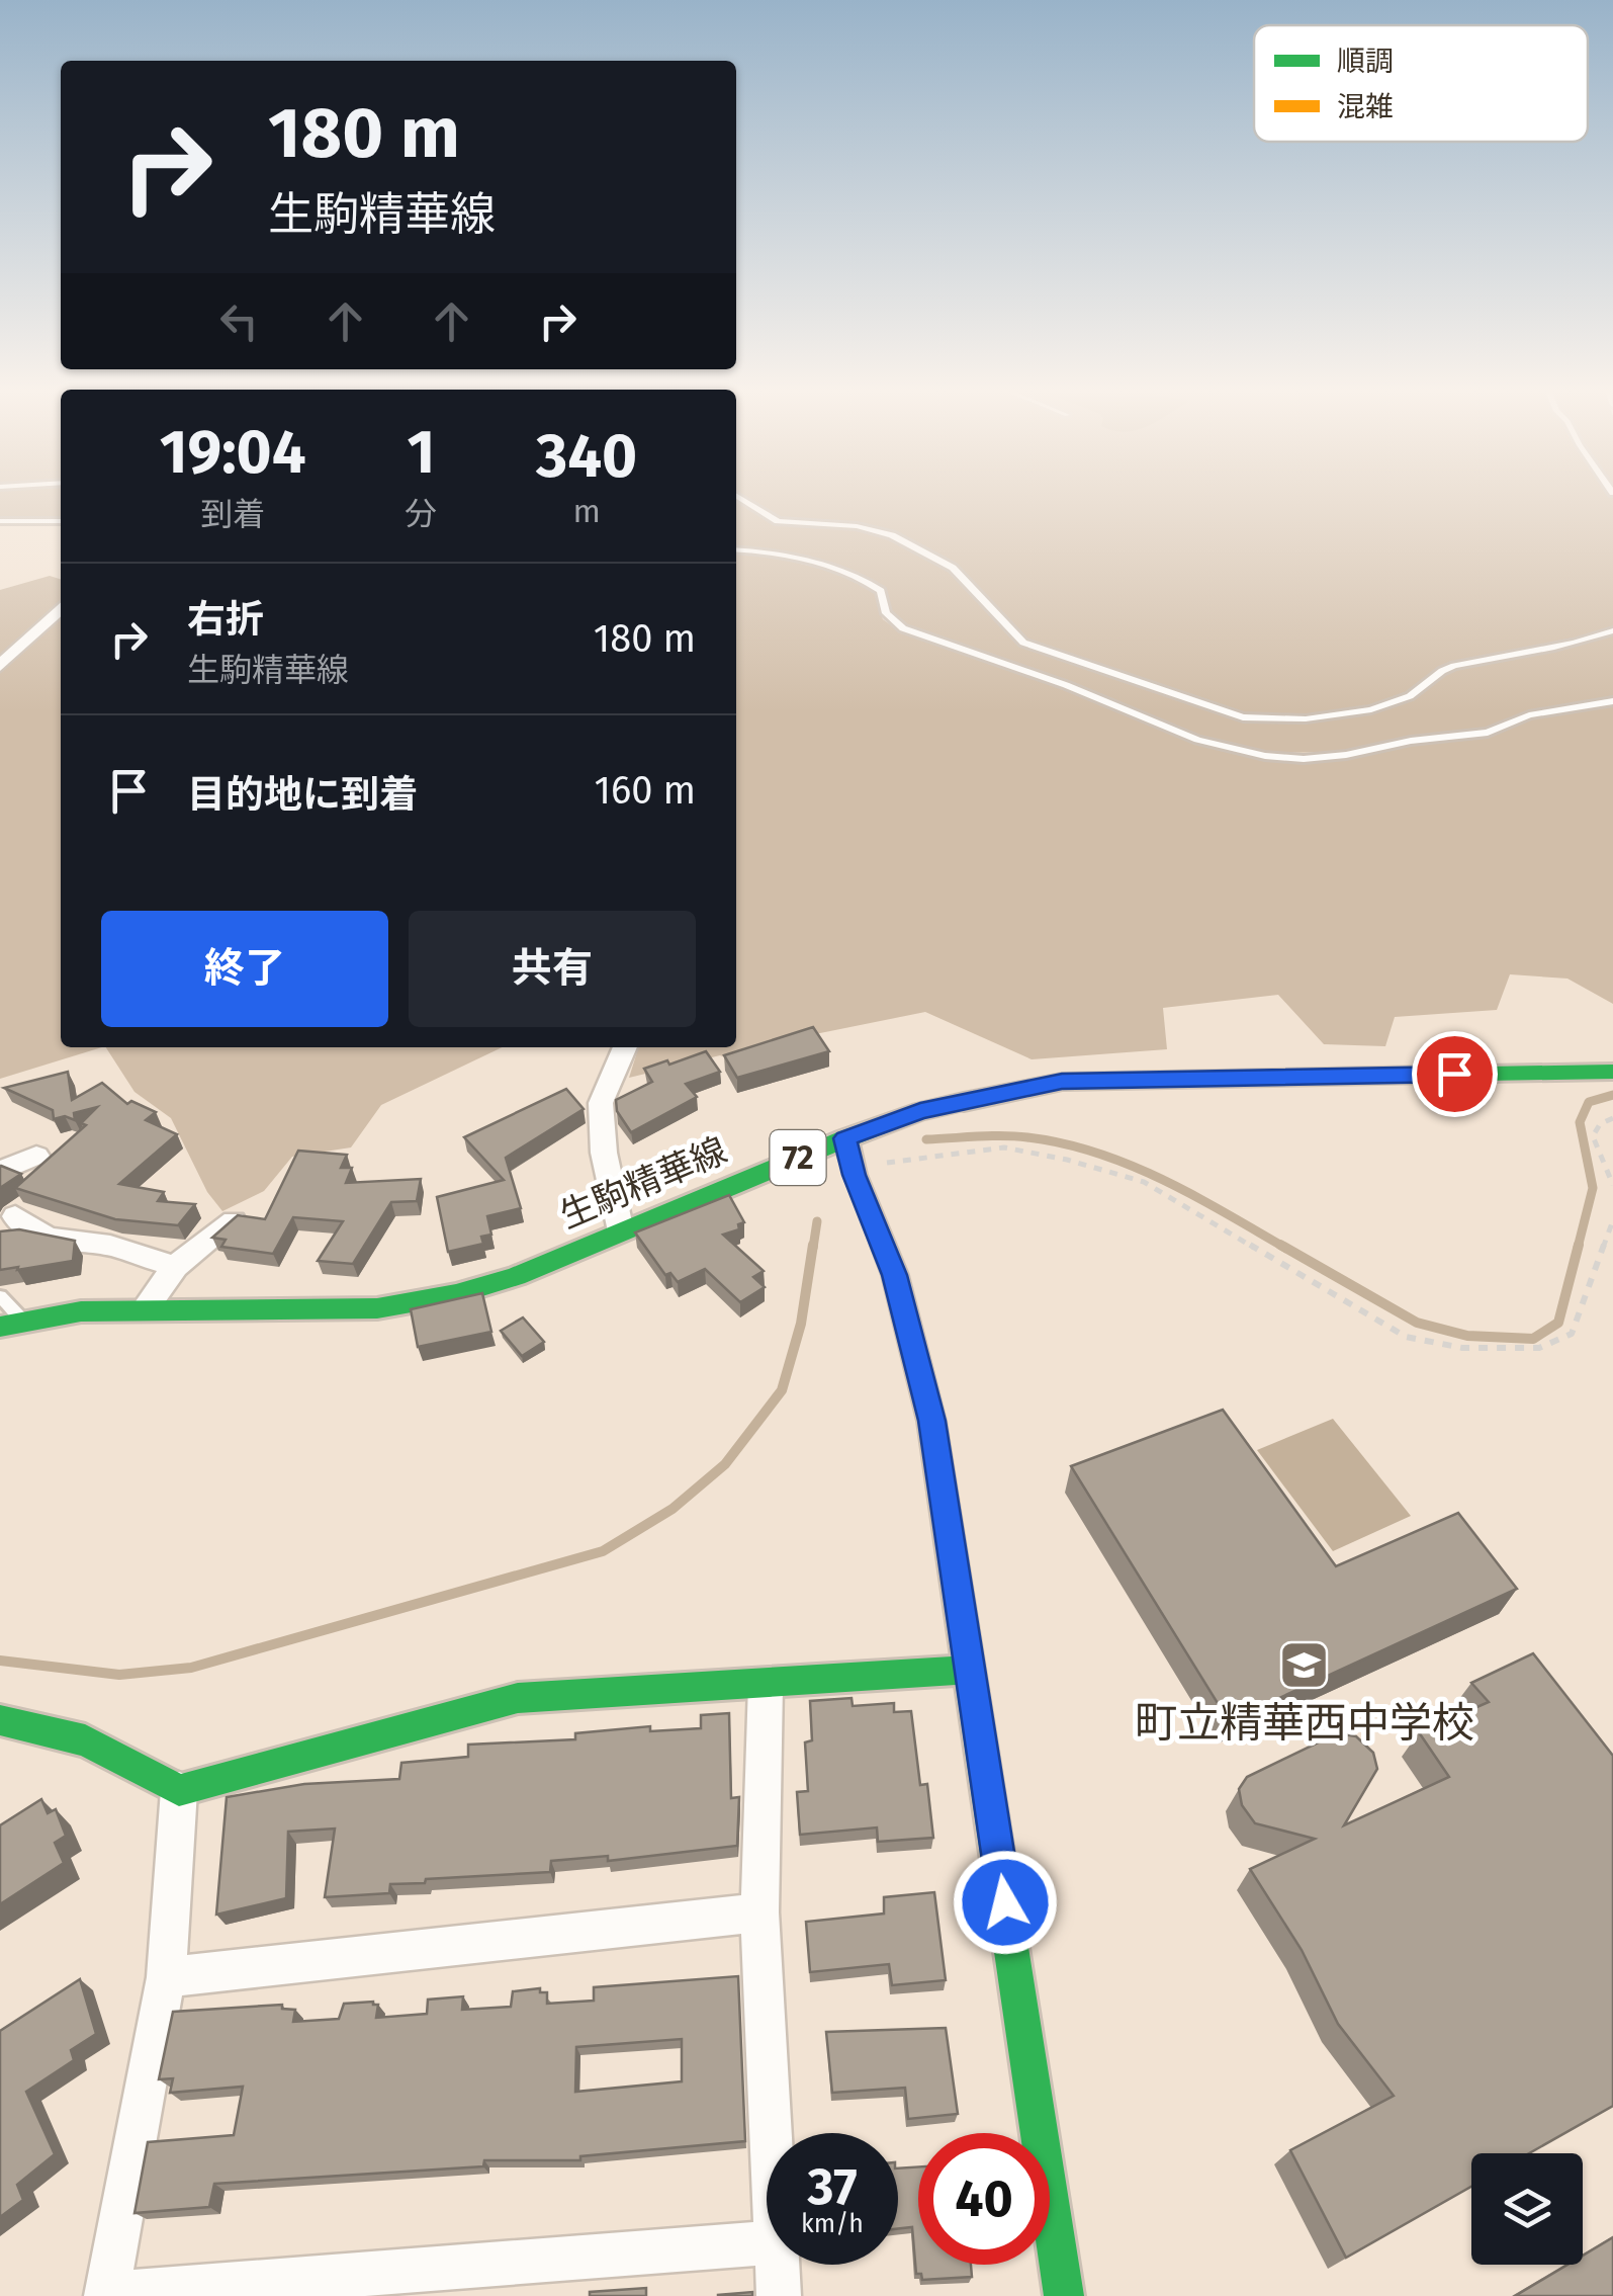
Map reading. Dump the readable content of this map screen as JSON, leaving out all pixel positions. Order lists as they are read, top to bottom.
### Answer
{
  "streets": {
    "street": ["72", "生駒精華線"]
  },
  "places": {
    "school or university": ["町立精華西中学校"]
  },
  "legend": ["順調", "混雑"],
  "page": {
    "turn": ["180 m", "生駒精華線"],
    "eta": [
      "19:04",
      "到着",
      "1",
      "分",
      "340",
      "m"
    ],
    "list": [
      {
        "name": "右折",
        "note": "生駒精華線",
        "value": "180 m"
      },
      {
        "name": "目的地に到着",
        "value": "160 m"
      }
    ],
    "buttons": ["終了", "共有"],
    "speed": "37 km/h",
    "limit": "40"
  }
}
